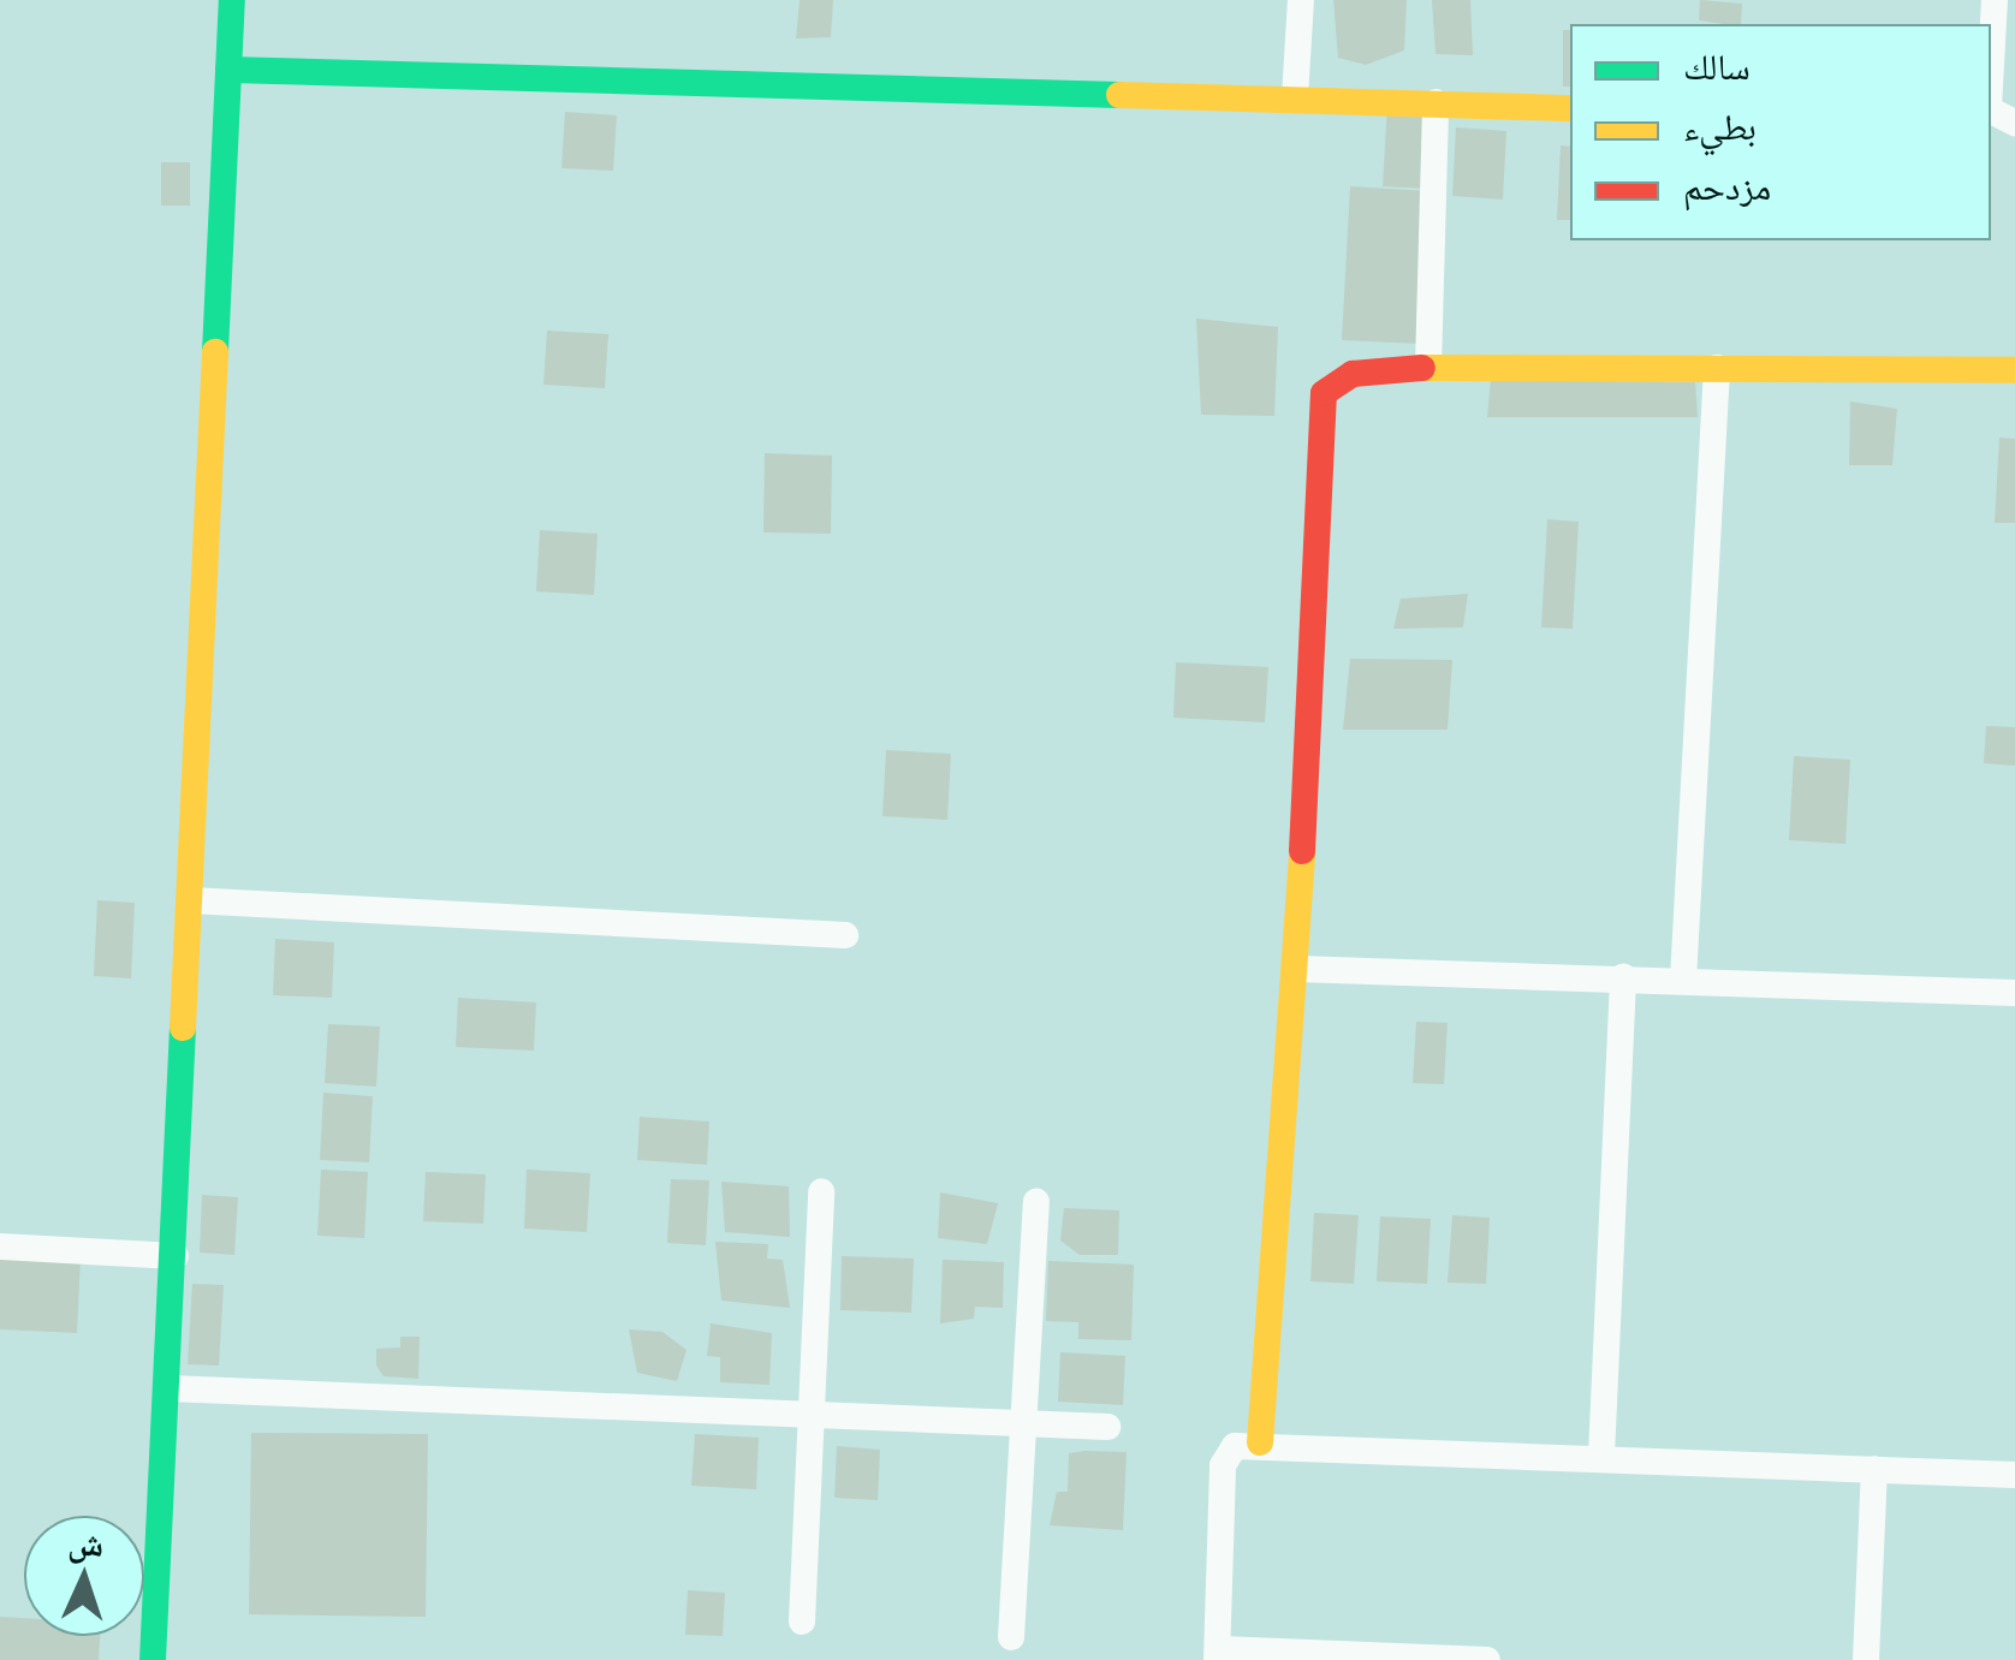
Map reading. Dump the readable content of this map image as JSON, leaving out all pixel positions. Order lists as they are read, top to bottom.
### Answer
{
  "legend": ["سالك", "بطيء", "مزدحم"],
  "north": "top"
}
